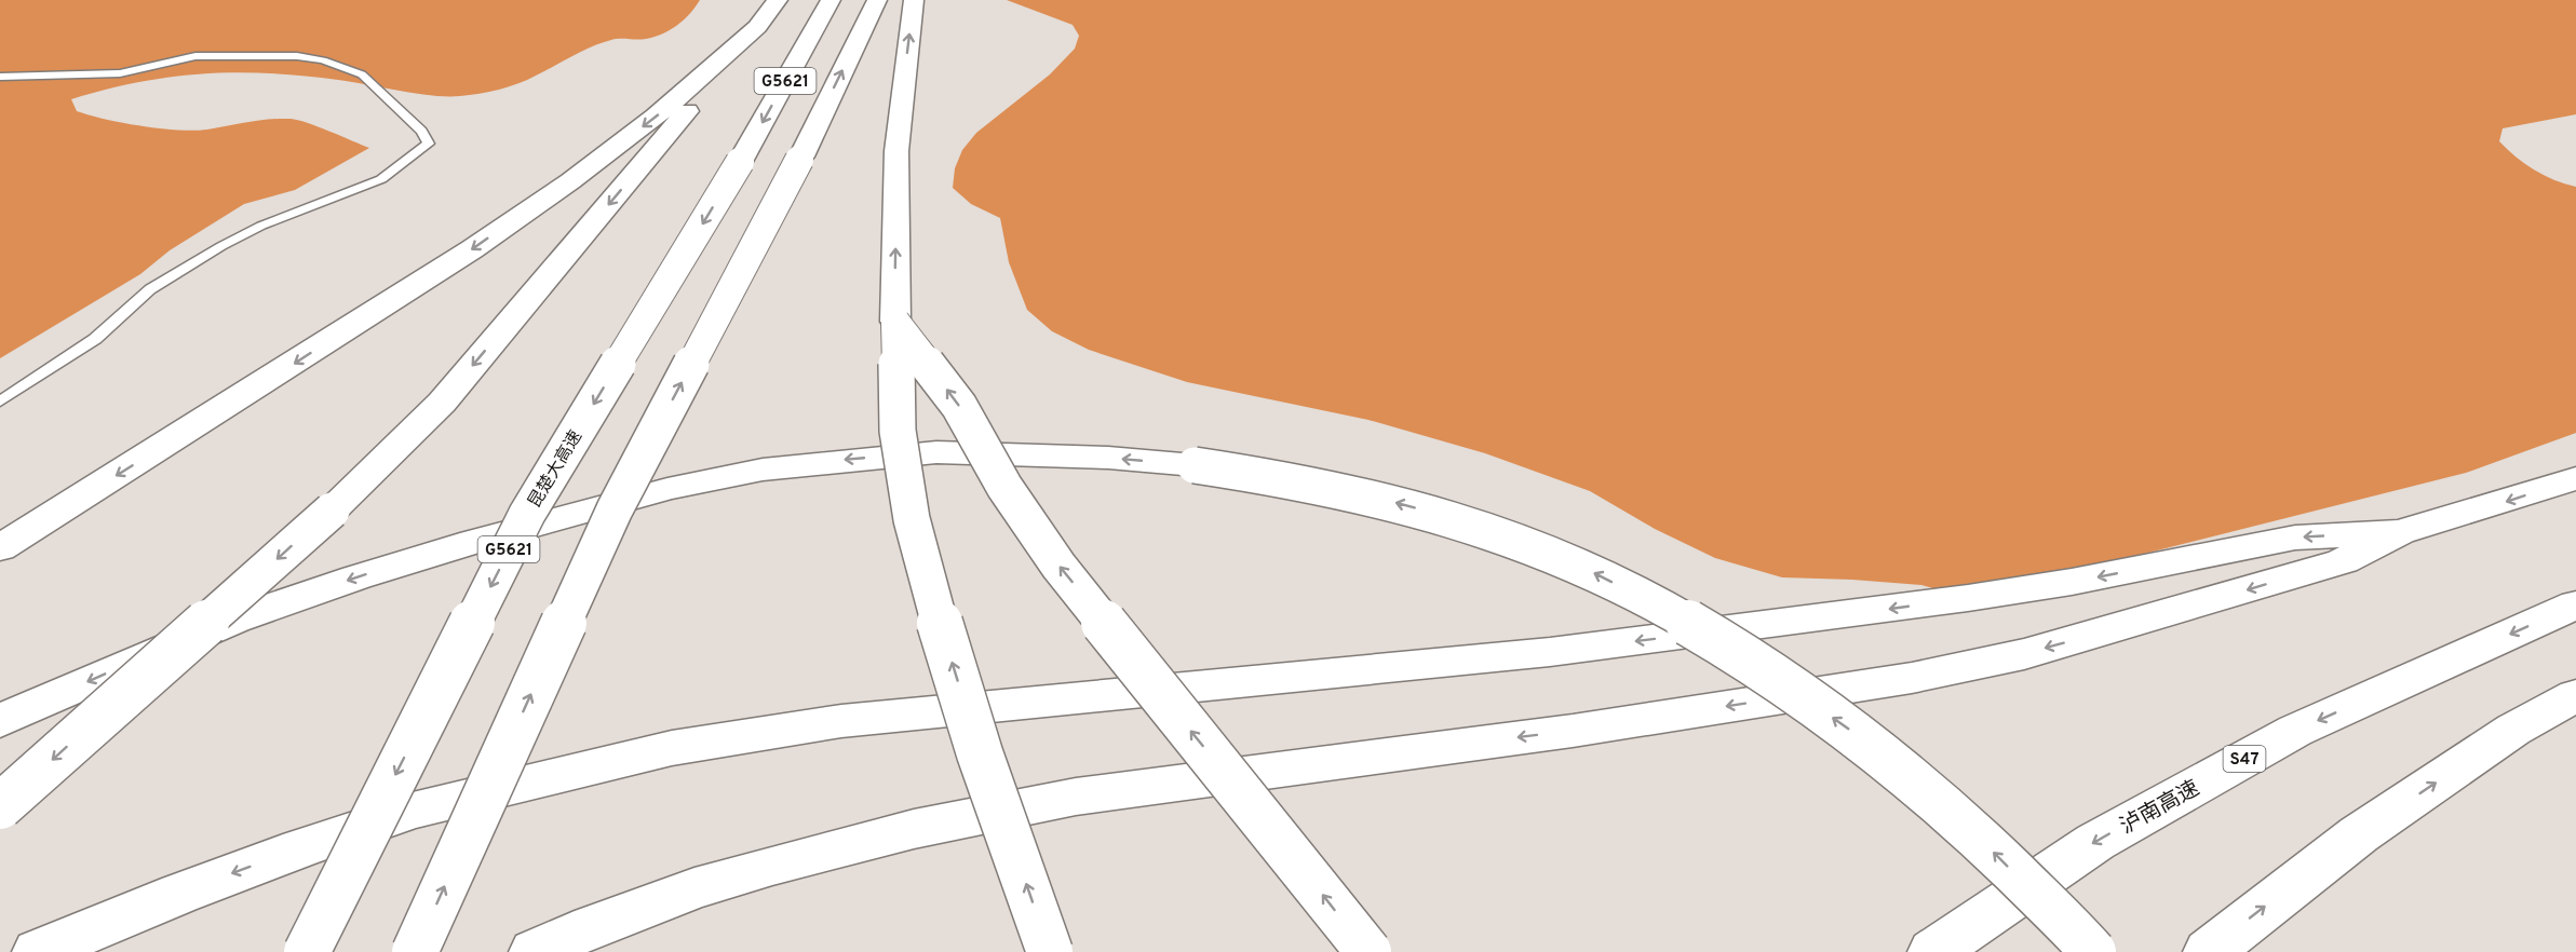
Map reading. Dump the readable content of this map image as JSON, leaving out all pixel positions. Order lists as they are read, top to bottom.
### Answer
{
  "streets": {
    "highway": [
      "G5621",
      "昆楚大高速",
      "S47",
      "泸南高速"
    ]
  }
}
